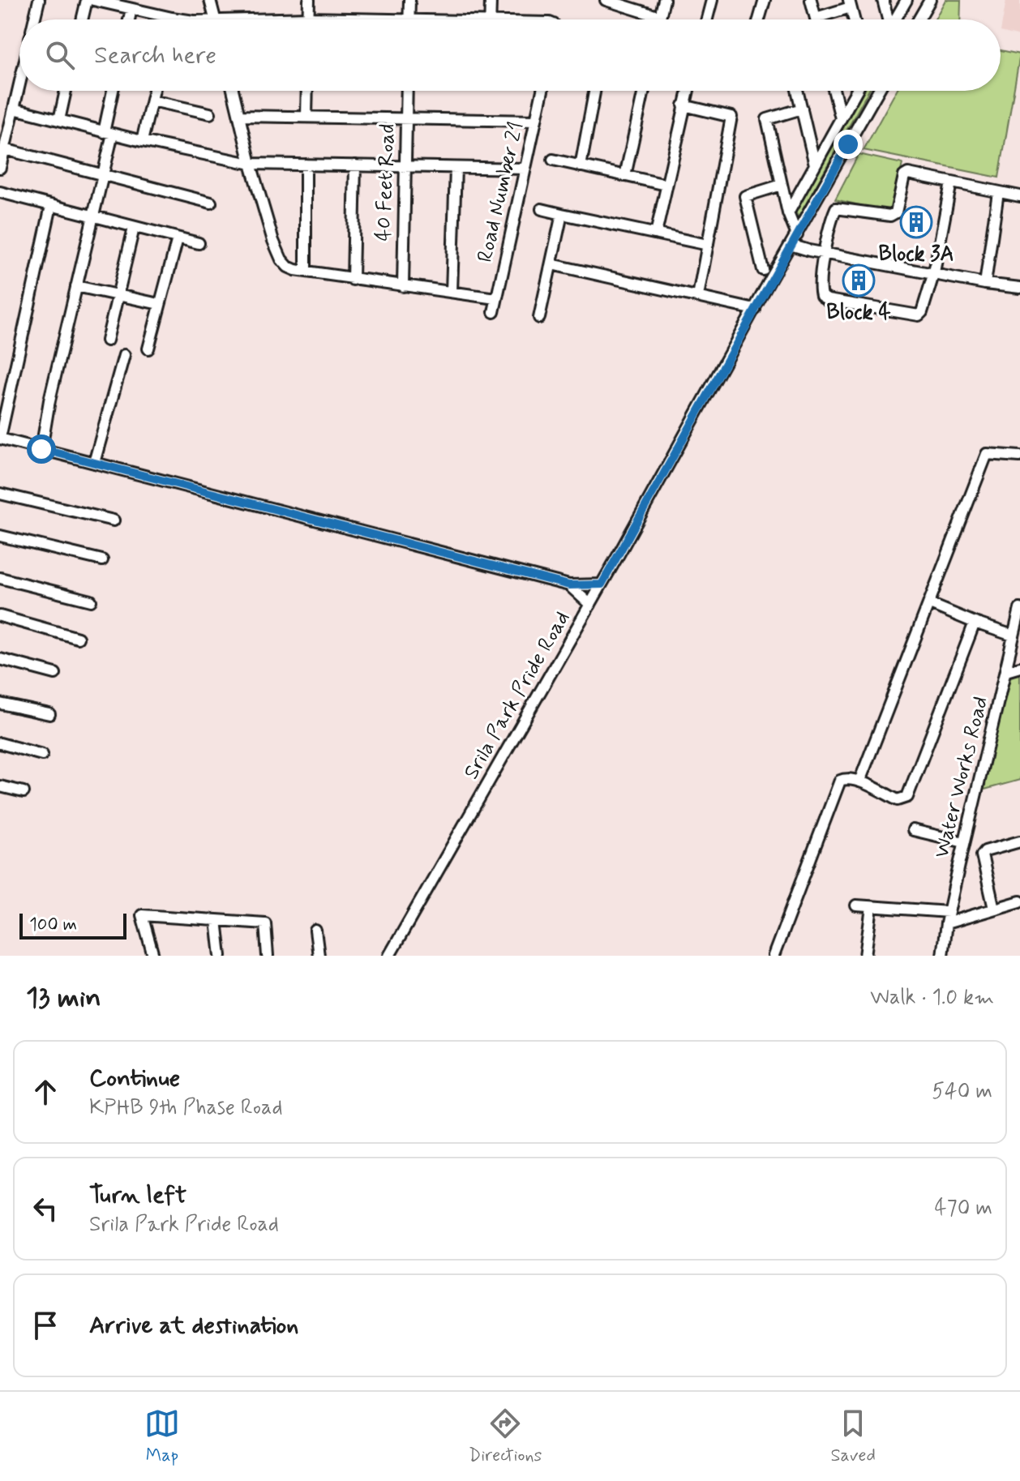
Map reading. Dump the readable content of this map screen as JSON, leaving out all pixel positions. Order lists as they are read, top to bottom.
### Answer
{
  "streets": {
    "street": [
      "40 Feet Road",
      "Road Number 21",
      "Srila Park Pride Road",
      "Water Works Road"
    ]
  },
  "places": {
    "building": ["Block 3A", "Block 4"]
  },
  "scale_bar": "100 m",
  "page": {
    "search": "Search here",
    "scale": "100 m",
    "heading": ["13 min", "Walk · 1.0 km"],
    "list": [
      ["Continue", "KPHB 9th Phase Road", "540 m"],
      ["Turn left", "Srila Park Pride Road", "470 m"],
      "Arrive at destination"
    ],
    "nav": ["Map", "Directions", "Saved"]
  }
}
